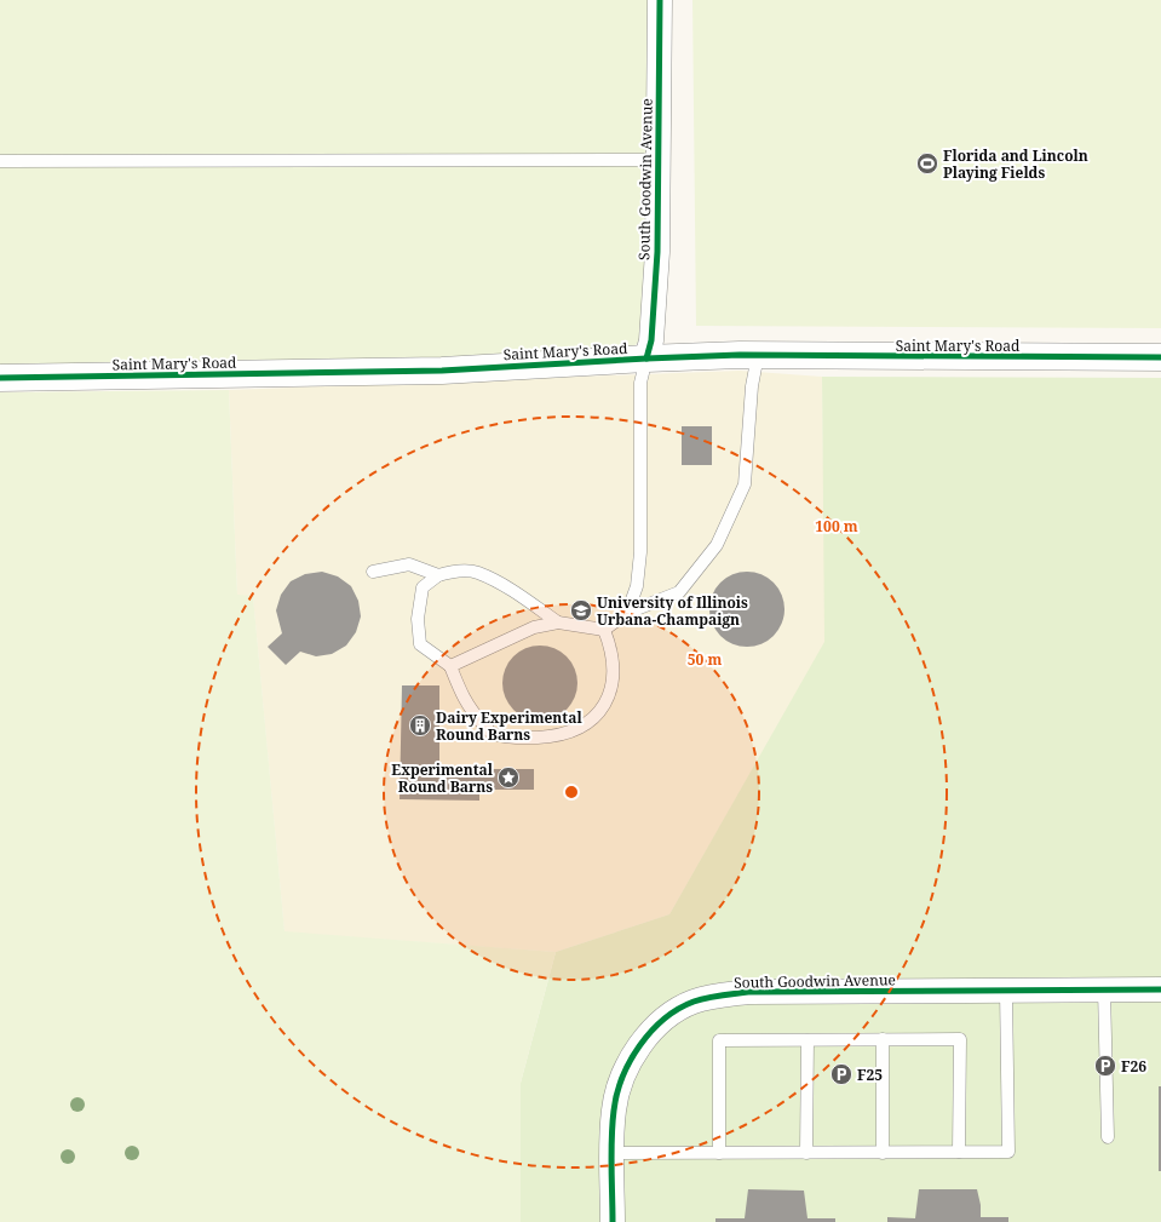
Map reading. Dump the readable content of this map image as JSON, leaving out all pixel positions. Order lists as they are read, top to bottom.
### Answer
{
  "streets": {
    "street": ["South Goodwin Avenue", "Saint Mary's Road"]
  },
  "crossings": [
    ["South Goodwin Avenue", "Saint Mary's Road"]
  ],
  "places": {
    "sports": ["Florida and Lincoln Playing Fields"],
    "school or university": ["University of Illinois Urbana-Champaign"],
    "building": ["Dairy Experimental Round Barns"],
    "place": ["Experimental Round Barns"],
    "parking": ["F26", "F25"]
  },
  "rings": ["100 m", "50 m"]
}
